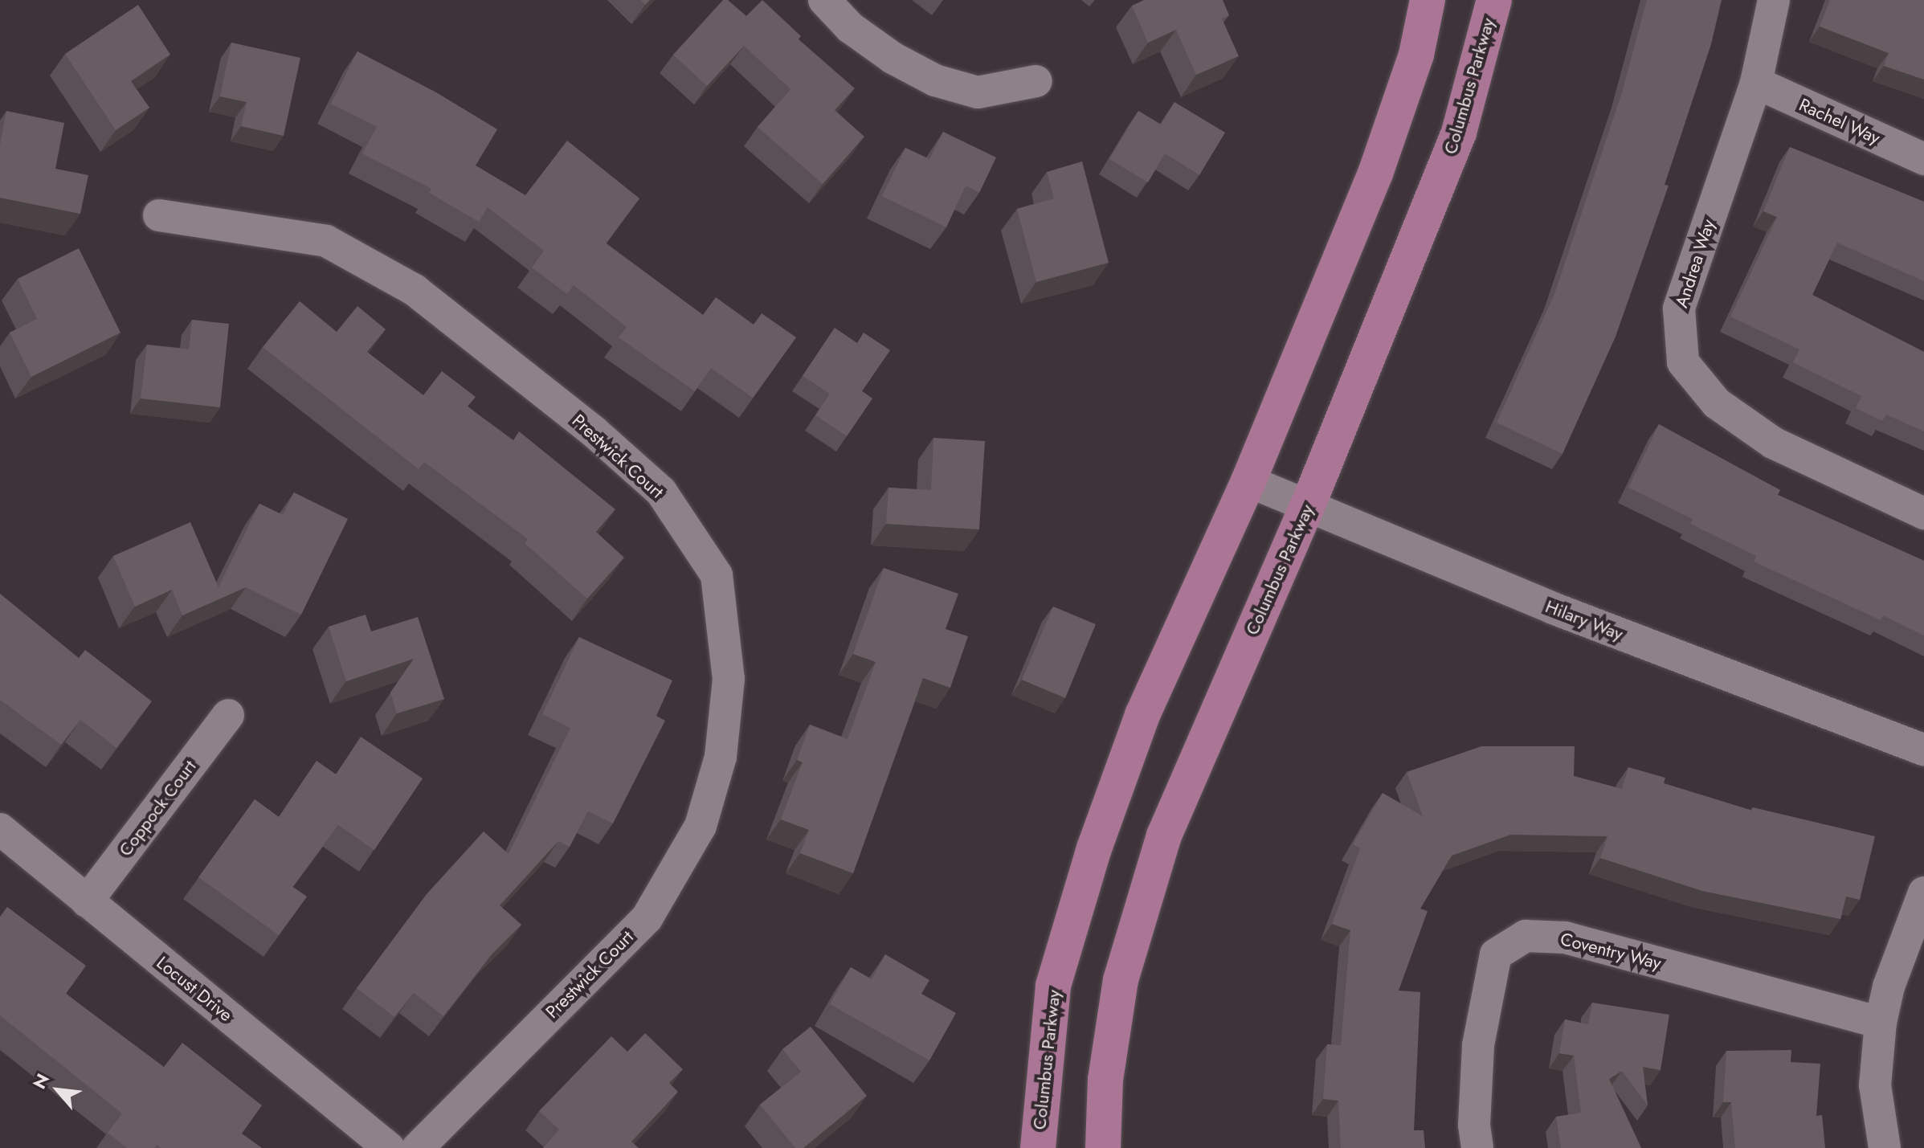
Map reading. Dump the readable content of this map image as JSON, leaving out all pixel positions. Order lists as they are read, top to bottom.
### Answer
{
  "streets": {
    "main road": ["Columbus Parkway"],
    "street": [
      "Rachel Way",
      "Andrea Way",
      "Prestwick Court",
      "Hilary Way",
      "Coppock Court",
      "Coventry Way",
      "Locust Drive"
    ]
  },
  "crossings": [
    ["Columbus Parkway", "Hilary Way"],
    ["Rachel Way", "Andrea Way"],
    ["Coppock Court", "Locust Drive"]
  ],
  "north": "top left"
}
